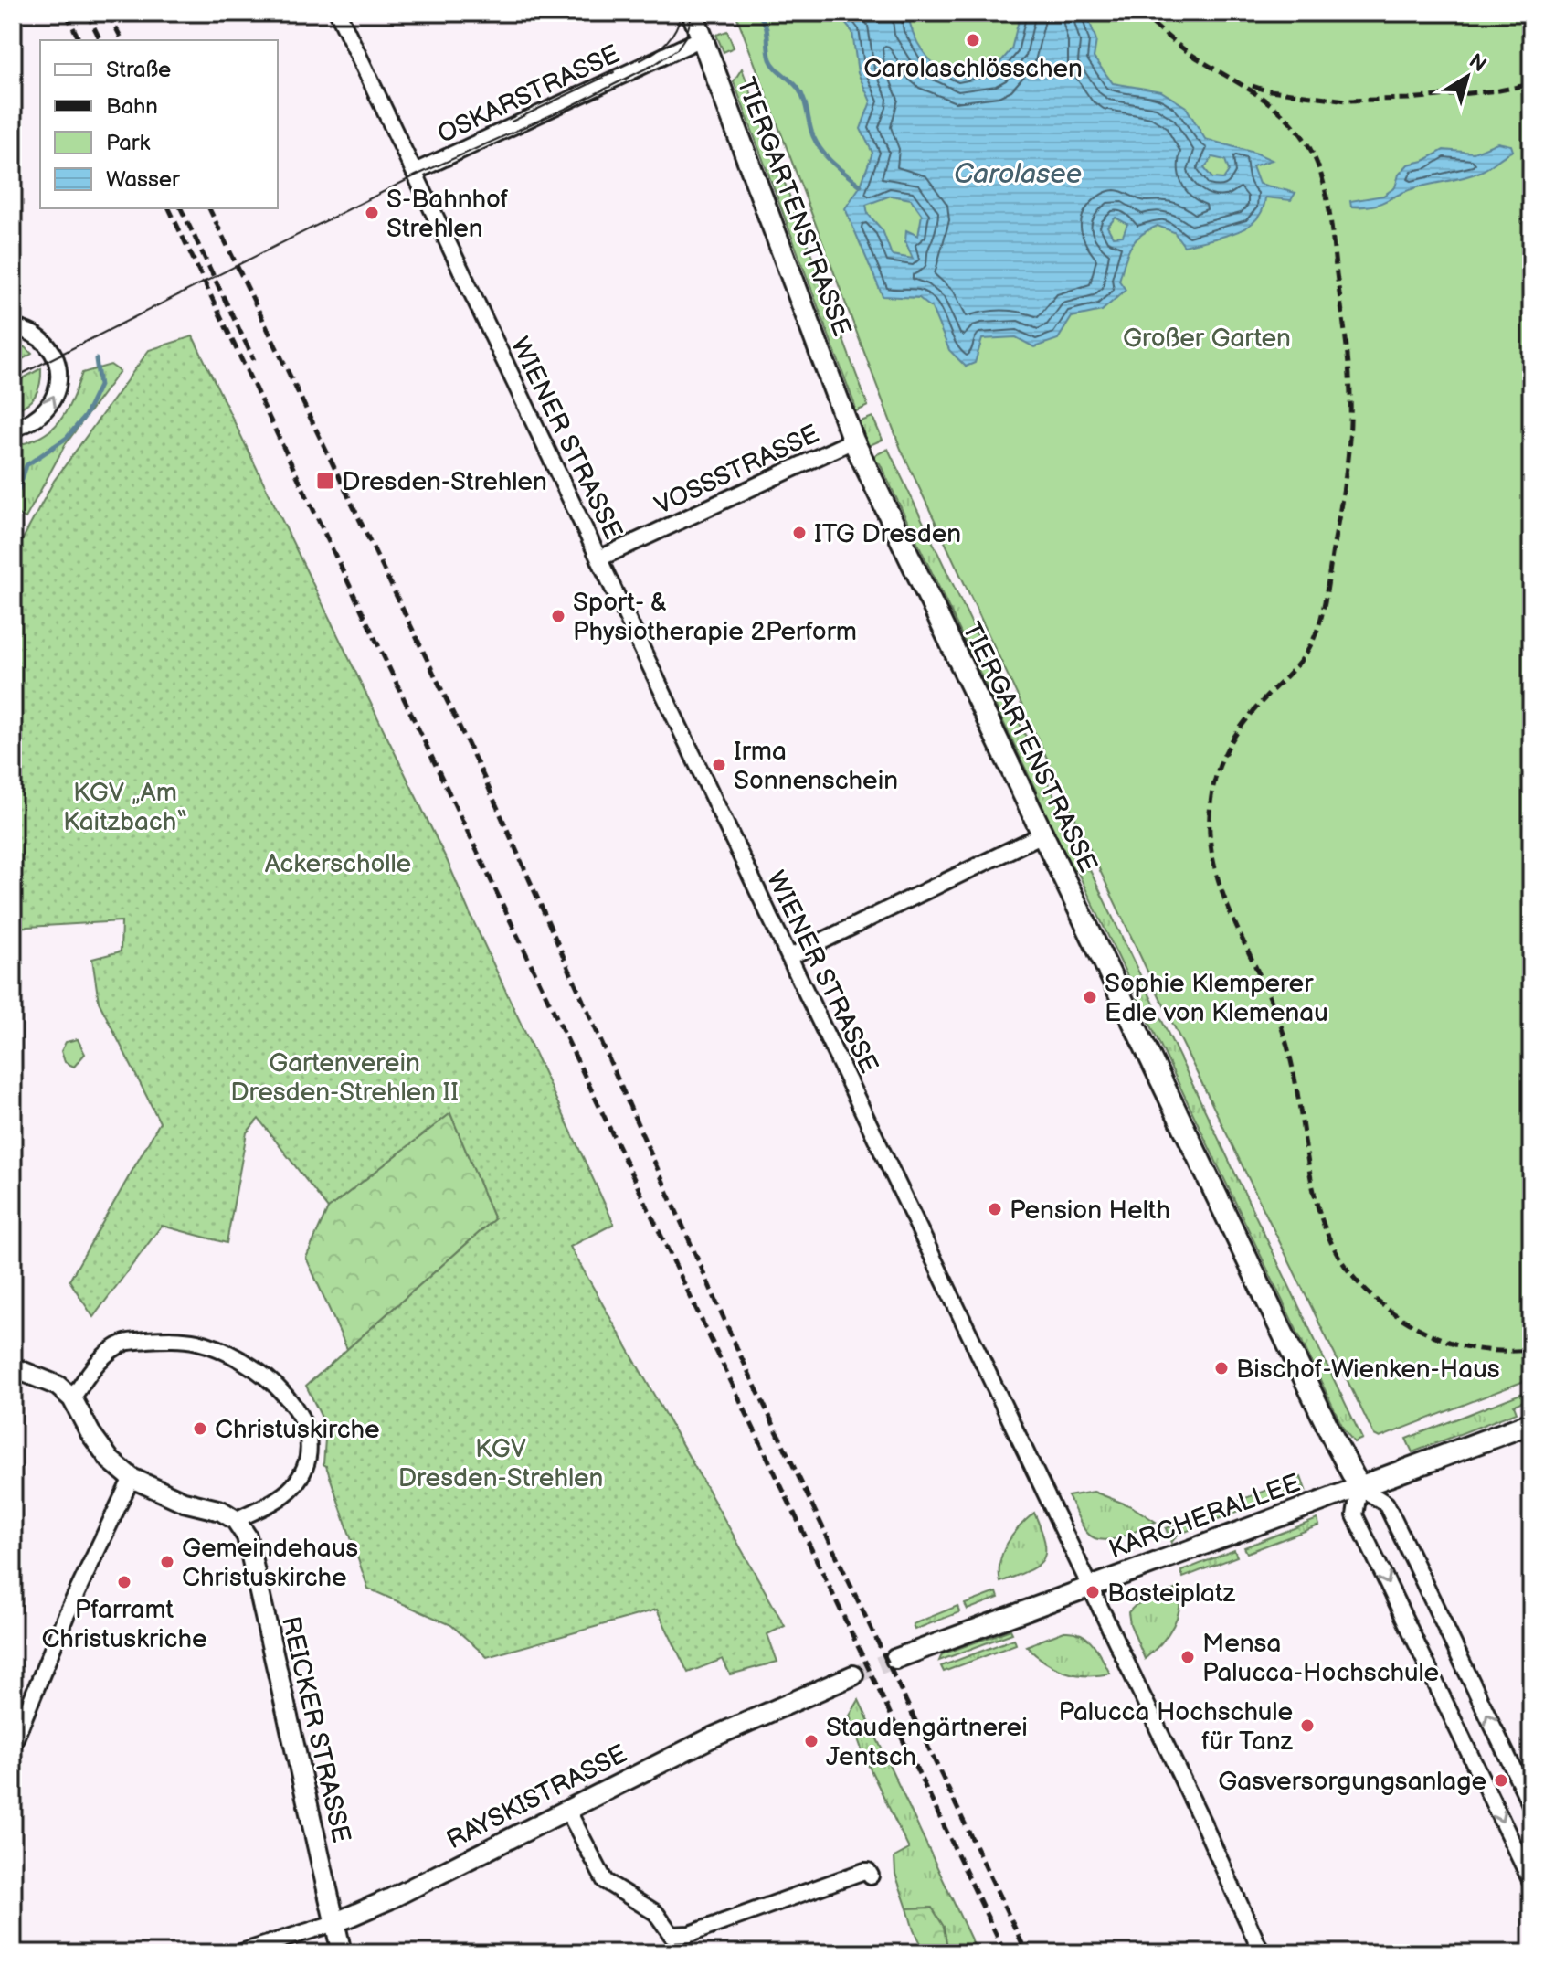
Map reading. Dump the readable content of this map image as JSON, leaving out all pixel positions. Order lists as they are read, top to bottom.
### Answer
{
  "streets": {
    "main road": ["TIERGARTENSTRASSE", "KARCHERALLEE"],
    "street": [
      "OSKARSTRASSE",
      "WIENER STRASSE",
      "VOSSSTRASSE",
      "REICKER STRASSE",
      "RAYSKISTRASSE"
    ]
  },
  "crossings": [
    ["OSKARSTRASSE", "TIERGARTENSTRASSE"],
    ["OSKARSTRASSE", "WIENER STRASSE"],
    ["TIERGARTENSTRASSE", "VOSSSTRASSE"],
    ["TIERGARTENSTRASSE", "KARCHERALLEE"],
    ["WIENER STRASSE", "VOSSSTRASSE"],
    ["WIENER STRASSE", "KARCHERALLEE"],
    ["REICKER STRASSE", "RAYSKISTRASSE"]
  ],
  "water": ["Carolasee"],
  "parks": [
    "Großer Garten",
    "KGV „Am Kaitzbach“",
    "Ackerscholle",
    "Gartenverein Dresden-Strehlen II",
    "KGV Dresden-Strehlen"
  ],
  "places": {
    "other": [
      "Carolaschlösschen",
      "S-Bahnhof Strehlen",
      "ITG Dresden",
      "Sport- & Physiotherapie 2Perform",
      "Irma Sonnenschein",
      "Sophie Klemperer Edle von Klemenau",
      "Pension Helth",
      "Bischof-Wienken-Haus",
      "Christuskirche",
      "Gemeindehaus Christuskirche",
      "Pfarramt Christuskriche",
      "Basteiplatz",
      "Mensa Palucca-Hochschule",
      "Palucca Hochschule für Tanz",
      "Staudengärtnerei Jentsch",
      "Gasversorgungsanlage"
    ],
    "transit": ["Dresden-Strehlen"]
  },
  "legend": [
    "Straße",
    "Bahn",
    "Park",
    "Wasser"
  ],
  "north": "top right"
}
